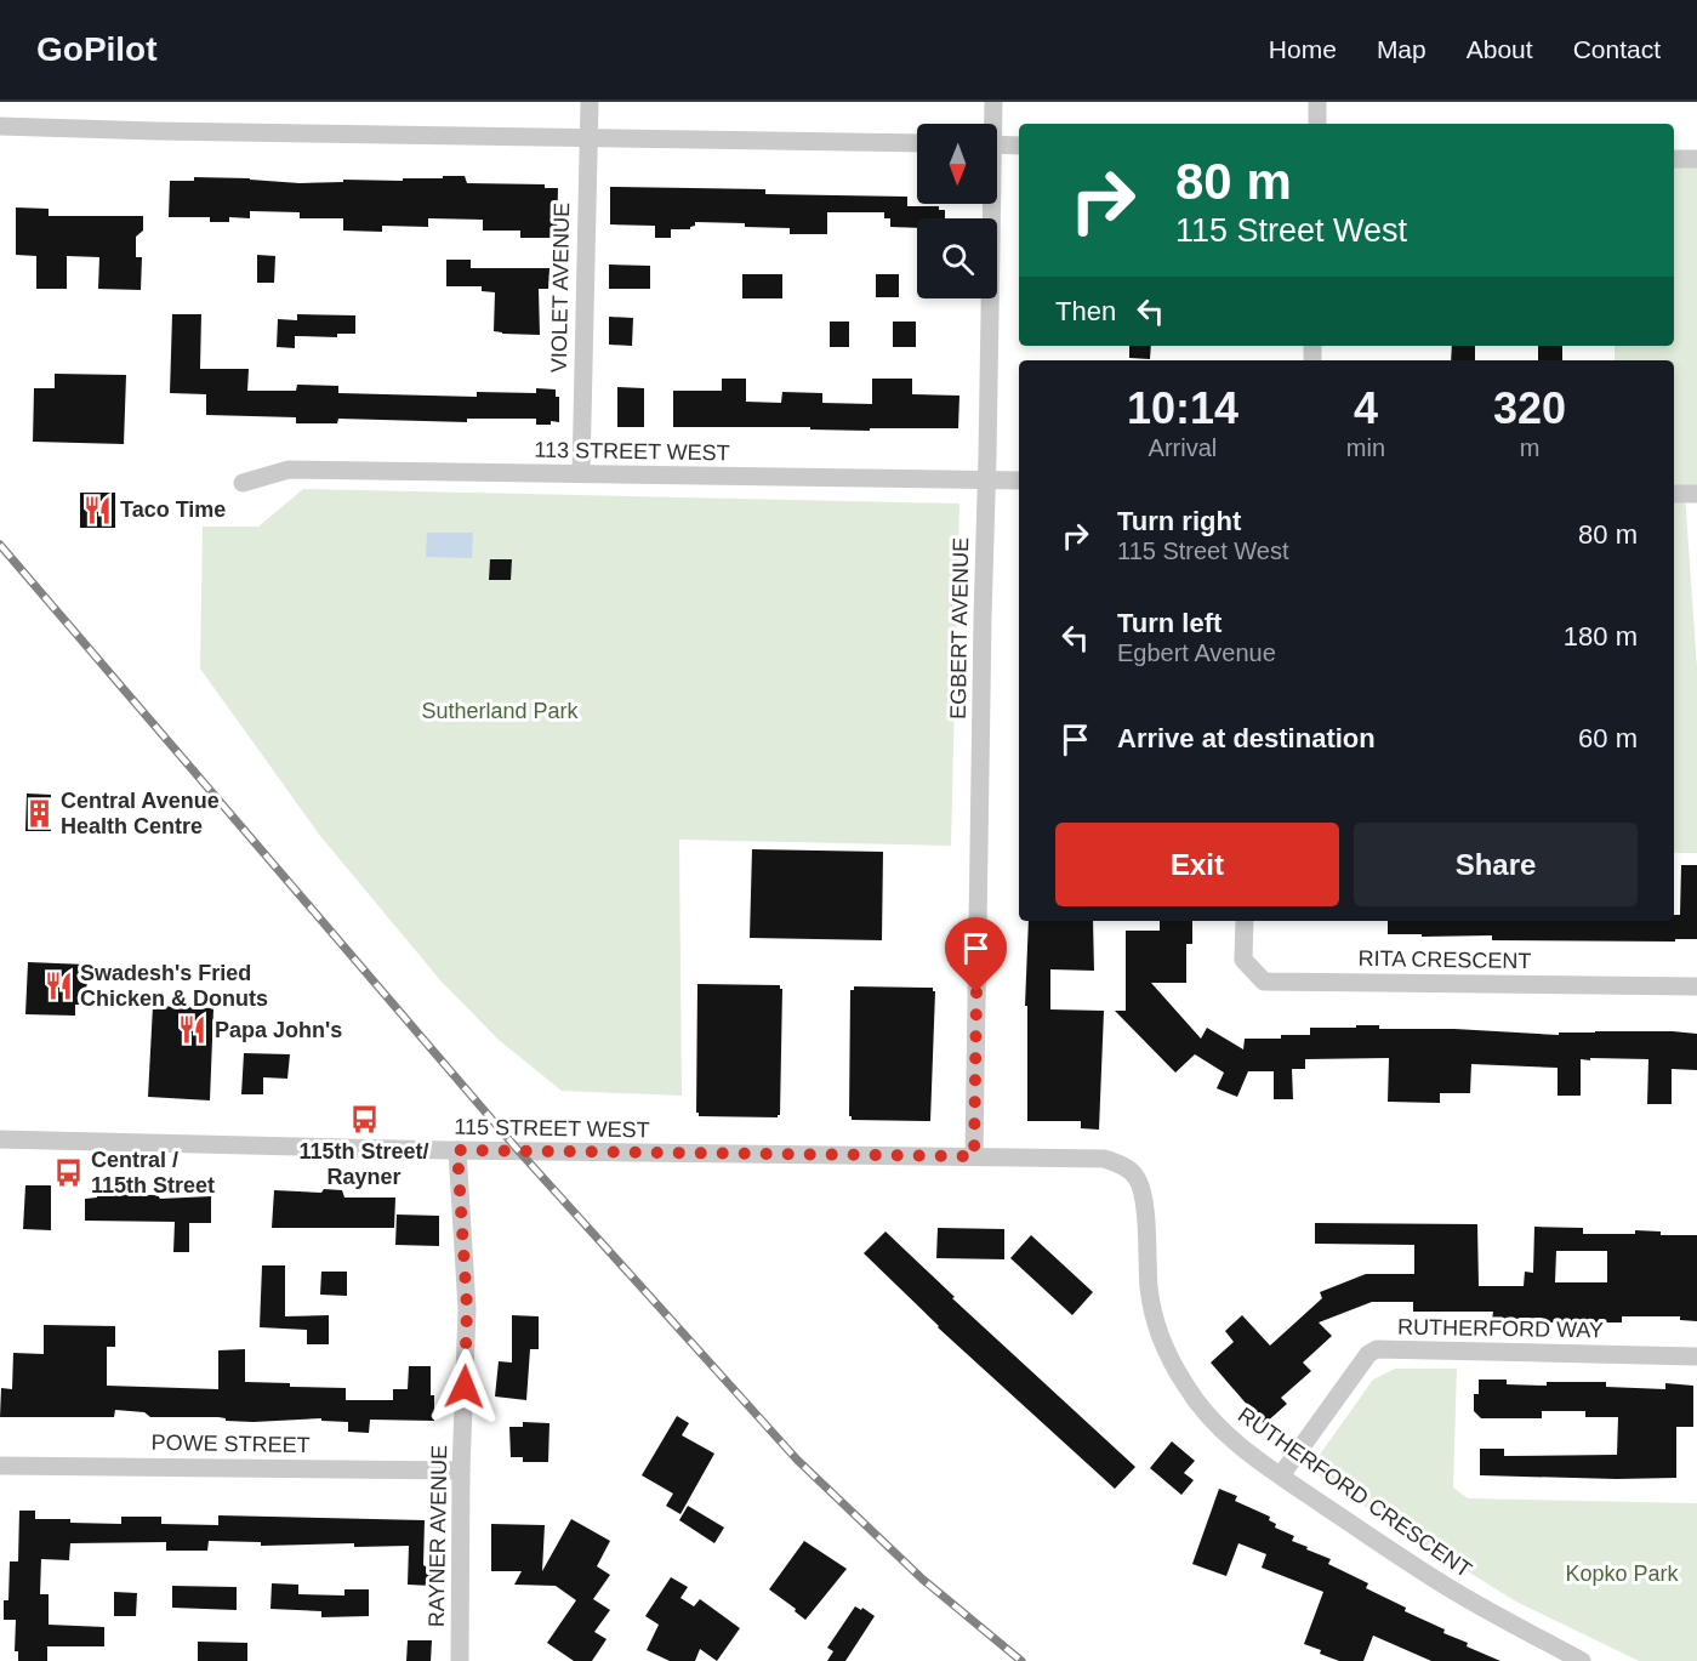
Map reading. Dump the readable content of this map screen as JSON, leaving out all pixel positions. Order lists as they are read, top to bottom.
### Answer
{
  "streets": {
    "street": [
      "VIOLET AVENUE",
      "113 STREET WEST",
      "EGBERT AVENUE",
      "RITA CRESCENT",
      "115 STREET WEST",
      "RUTHERFORD WAY",
      "POWE STREET",
      "RUTHERFORD CRESCENT",
      "RAYNER AVENUE"
    ]
  },
  "crossings": [
    ["VIOLET AVENUE", "113 STREET WEST"],
    ["113 STREET WEST", "EGBERT AVENUE"],
    ["EGBERT AVENUE", "115 STREET WEST"],
    ["115 STREET WEST", "RUTHERFORD CRESCENT"],
    ["115 STREET WEST", "RAYNER AVENUE"],
    ["RUTHERFORD WAY", "RUTHERFORD CRESCENT"],
    ["POWE STREET", "RAYNER AVENUE"]
  ],
  "parks": ["Sutherland Park", "Kopko Park"],
  "places": {
    "restaurant": ["Taco Time", "Swadesh's Fried Chicken & Donuts", "Papa John's"],
    "building": ["Central Avenue Health Centre"],
    "bus stop": ["115th Street/ Rayner", "Central / 115th Street"]
  },
  "north": "bottom",
  "page": {
    "header": "GoPilot",
    "nav": [
      "Home",
      "Map",
      "About",
      "Contact"
    ],
    "turn": ["80 m", "115 Street West"],
    "then": "Then",
    "eta": [
      "10:14",
      "Arrival",
      "4",
      "min",
      "320",
      "m"
    ],
    "list": [
      {
        "name": "Turn right",
        "note": "115 Street West",
        "value": "80 m"
      },
      {
        "name": "Turn left",
        "note": "Egbert Avenue",
        "value": "180 m"
      },
      {
        "name": "Arrive at destination",
        "value": "60 m"
      }
    ],
    "buttons": ["Exit", "Share"]
  }
}
